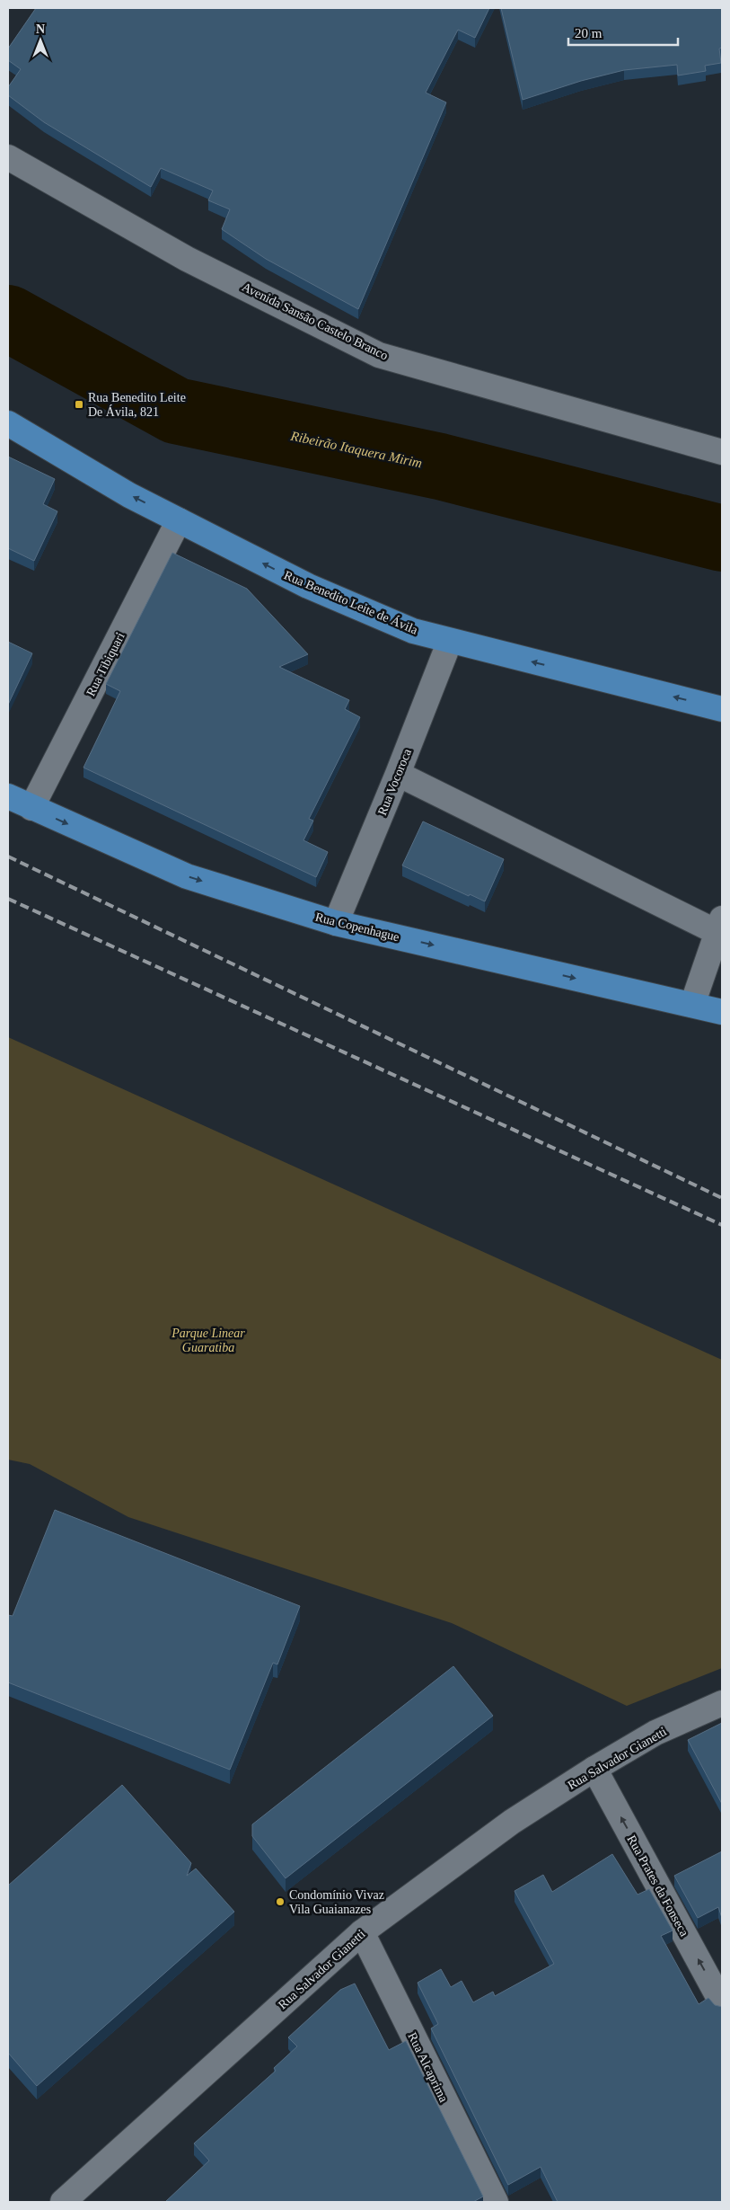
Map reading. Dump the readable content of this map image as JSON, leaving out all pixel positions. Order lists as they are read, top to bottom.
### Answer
{
  "streets": {
    "main road": ["Rua Benedito Leite de Ávila", "Rua Copenhague"],
    "street": [
      "Avenida Sansão Castelo Branco",
      "Rua Tibiquari",
      "Rua Vocoroca",
      "Rua Salvador Gianetti",
      "Rua Prates da Fonseca",
      "Rua Alcaprima"
    ]
  },
  "crossings": [
    ["Rua Benedito Leite de Ávila", "Rua Tibiquari"],
    ["Rua Benedito Leite de Ávila", "Rua Vocoroca"],
    ["Rua Tibiquari", "Rua Copenhague"],
    ["Rua Vocoroca", "Rua Copenhague"],
    ["Rua Salvador Gianetti", "Rua Prates da Fonseca"],
    ["Rua Salvador Gianetti", "Rua Alcaprima"]
  ],
  "one_way": ["Rua Benedito Leite de Ávila", "Rua Copenhague", "Rua Prates da Fonseca"],
  "water": ["Ribeirão Itaquera Mirim"],
  "parks": ["Parque Linear Guaratiba"],
  "places": {
    "transit": ["Rua Benedito Leite De Ávila, 821"],
    "other": ["Condomínio Vivaz Vila Guaianazes"]
  },
  "scale_bar": "20 m",
  "north": "top"
}
